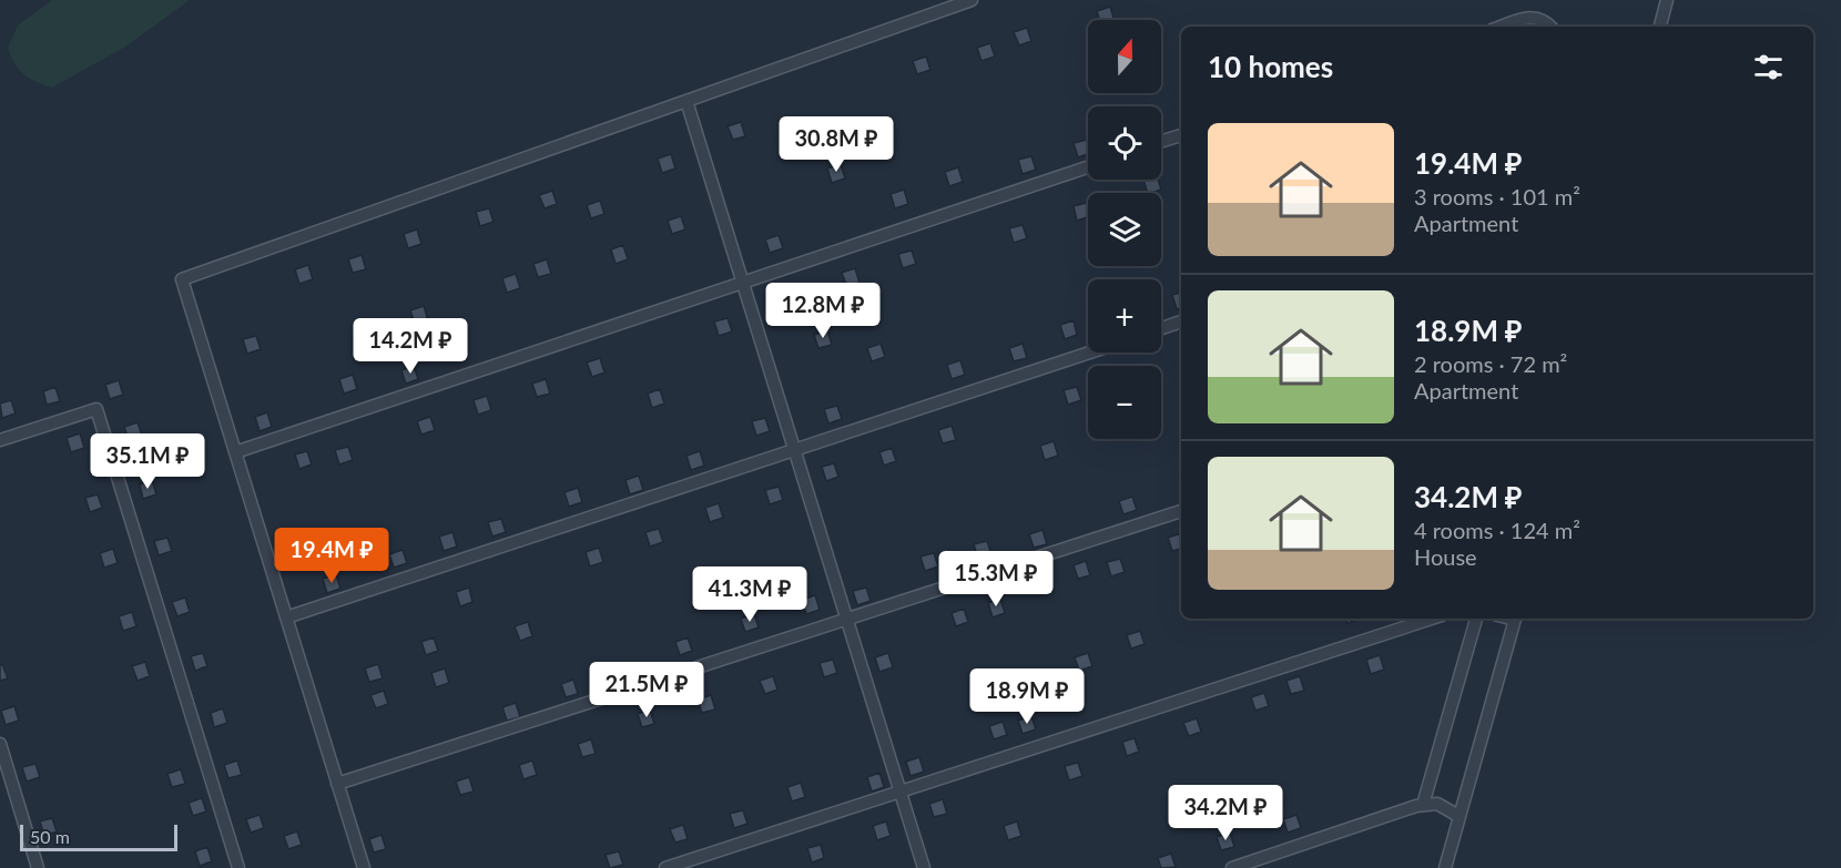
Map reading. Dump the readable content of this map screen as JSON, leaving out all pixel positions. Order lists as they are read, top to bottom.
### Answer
{
  "scale_bar": "50 m",
  "north": "top",
  "page": {
    "map_buttons": ["+", "−"],
    "heading": "10 homes",
    "list": [
      {
        "name": "19.4M ₽",
        "note": "3 rooms · 101 m² · Apartment"
      },
      {
        "name": "18.9M ₽",
        "note": "2 rooms · 72 m² · Apartment"
      },
      {
        "name": "34.2M ₽",
        "note": "4 rooms · 124 m² · House"
      }
    ],
    "price": [
      "30.8M ₽",
      "12.8M ₽",
      "14.2M ₽",
      "35.1M ₽",
      "19.4M ₽",
      "15.3M ₽",
      "41.3M ₽",
      "21.5M ₽",
      "18.9M ₽",
      "34.2M ₽"
    ],
    "scale": "50 m"
  }
}
